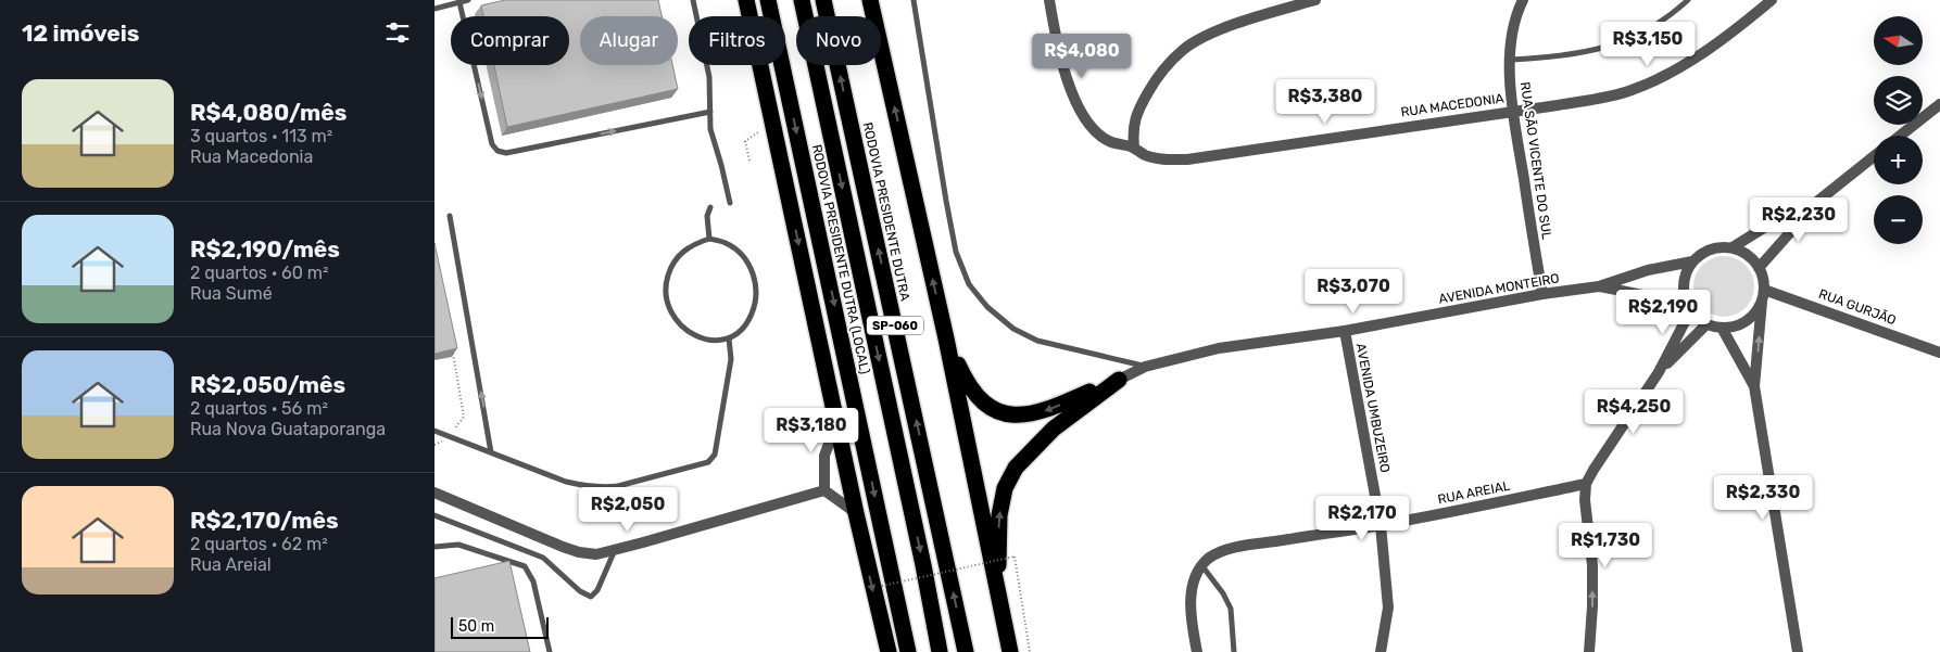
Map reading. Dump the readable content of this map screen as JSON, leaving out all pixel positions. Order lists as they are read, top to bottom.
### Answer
{
  "streets": {
    "highway": ["RODOVIA PRESIDENTE DUTRA", "RODOVIA PRESIDENTE DUTRA (LOCAL)", "SP-060"],
    "street": [
      "RUA MACEDONIA",
      "RUA SÃO VICENTE DO SUL",
      "AVENIDA MONTEIRO",
      "RUA GURJÃO",
      "AVENIDA UMBUZEIRO",
      "RUA AREIAL"
    ]
  },
  "crossings": [
    ["RUA MACEDONIA", "RUA SÃO VICENTE DO SUL"],
    ["RUA SÃO VICENTE DO SUL", "AVENIDA MONTEIRO"],
    ["AVENIDA MONTEIRO", "RUA GURJÃO"],
    ["AVENIDA MONTEIRO", "AVENIDA UMBUZEIRO"],
    ["AVENIDA UMBUZEIRO", "RUA AREIAL"]
  ],
  "scale_bar": "50 m",
  "north": "left",
  "page": {
    "heading": "12 imóveis",
    "map_buttons": ["+", "−"],
    "chip": [
      "Comprar",
      "Alugar",
      "Filtros",
      "Novo"
    ],
    "price": [
      "R$3,150",
      "R$4,080",
      "R$3,380",
      "R$2,230",
      "R$3,070",
      "R$2,190",
      "R$4,250",
      "R$3,180",
      "R$2,330",
      "R$2,050",
      "R$2,170",
      "R$1,730"
    ],
    "list": [
      {
        "name": "R$4,080/mês",
        "note": "3 quartos · 113 m² · Rua Macedonia"
      },
      {
        "name": "R$2,190/mês",
        "note": "2 quartos · 60 m² · Rua Sumé"
      },
      {
        "name": "R$2,050/mês",
        "note": "2 quartos · 56 m² · Rua Nova Guataporanga"
      },
      {
        "name": "R$2,170/mês",
        "note": "2 quartos · 62 m² · Rua Areial"
      }
    ],
    "scale": "50 m"
  }
}
